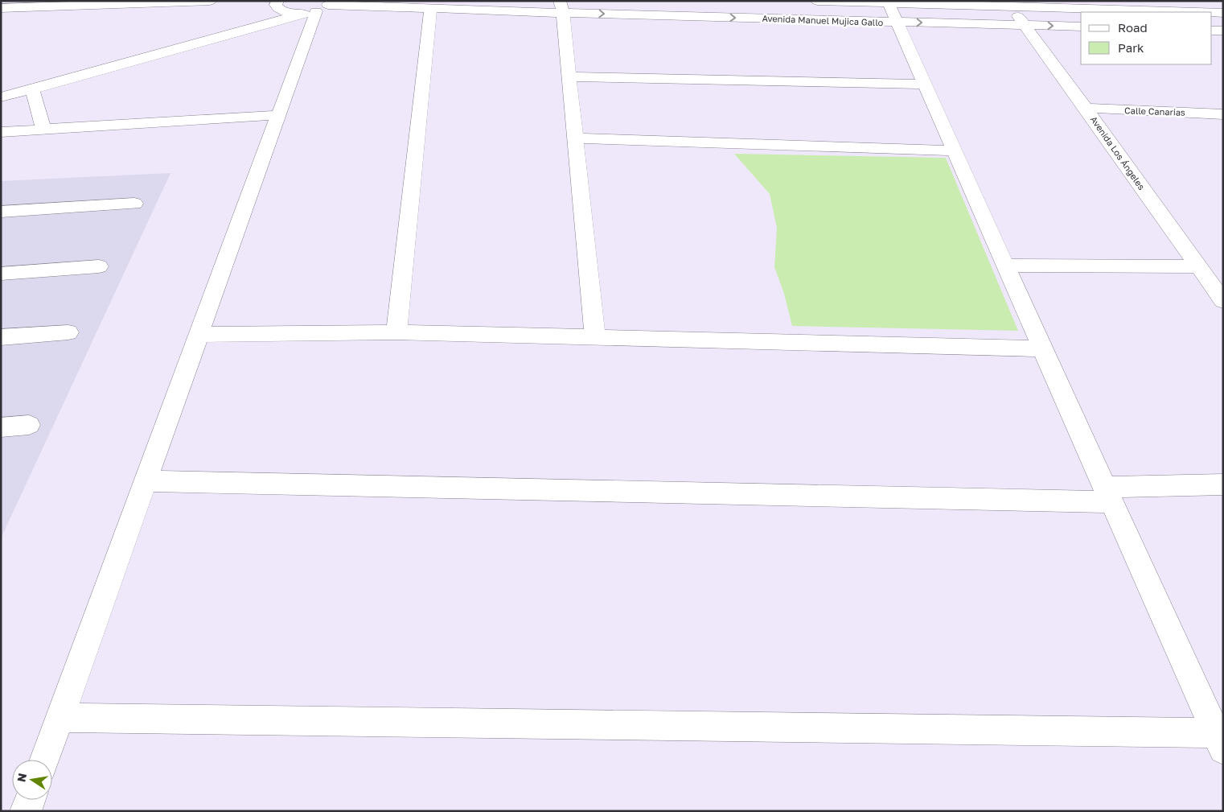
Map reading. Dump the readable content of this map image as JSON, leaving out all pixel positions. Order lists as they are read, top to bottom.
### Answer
{
  "streets": {
    "street": ["Avenida Manuel Mujica Gallo", "Calle Canarias", "Avenida Los Ángeles"]
  },
  "crossings": [
    ["Avenida Manuel Mujica Gallo", "Avenida Los Ángeles"],
    ["Calle Canarias", "Avenida Los Ángeles"]
  ],
  "legend": ["Road", "Park"],
  "north": "left"
}
